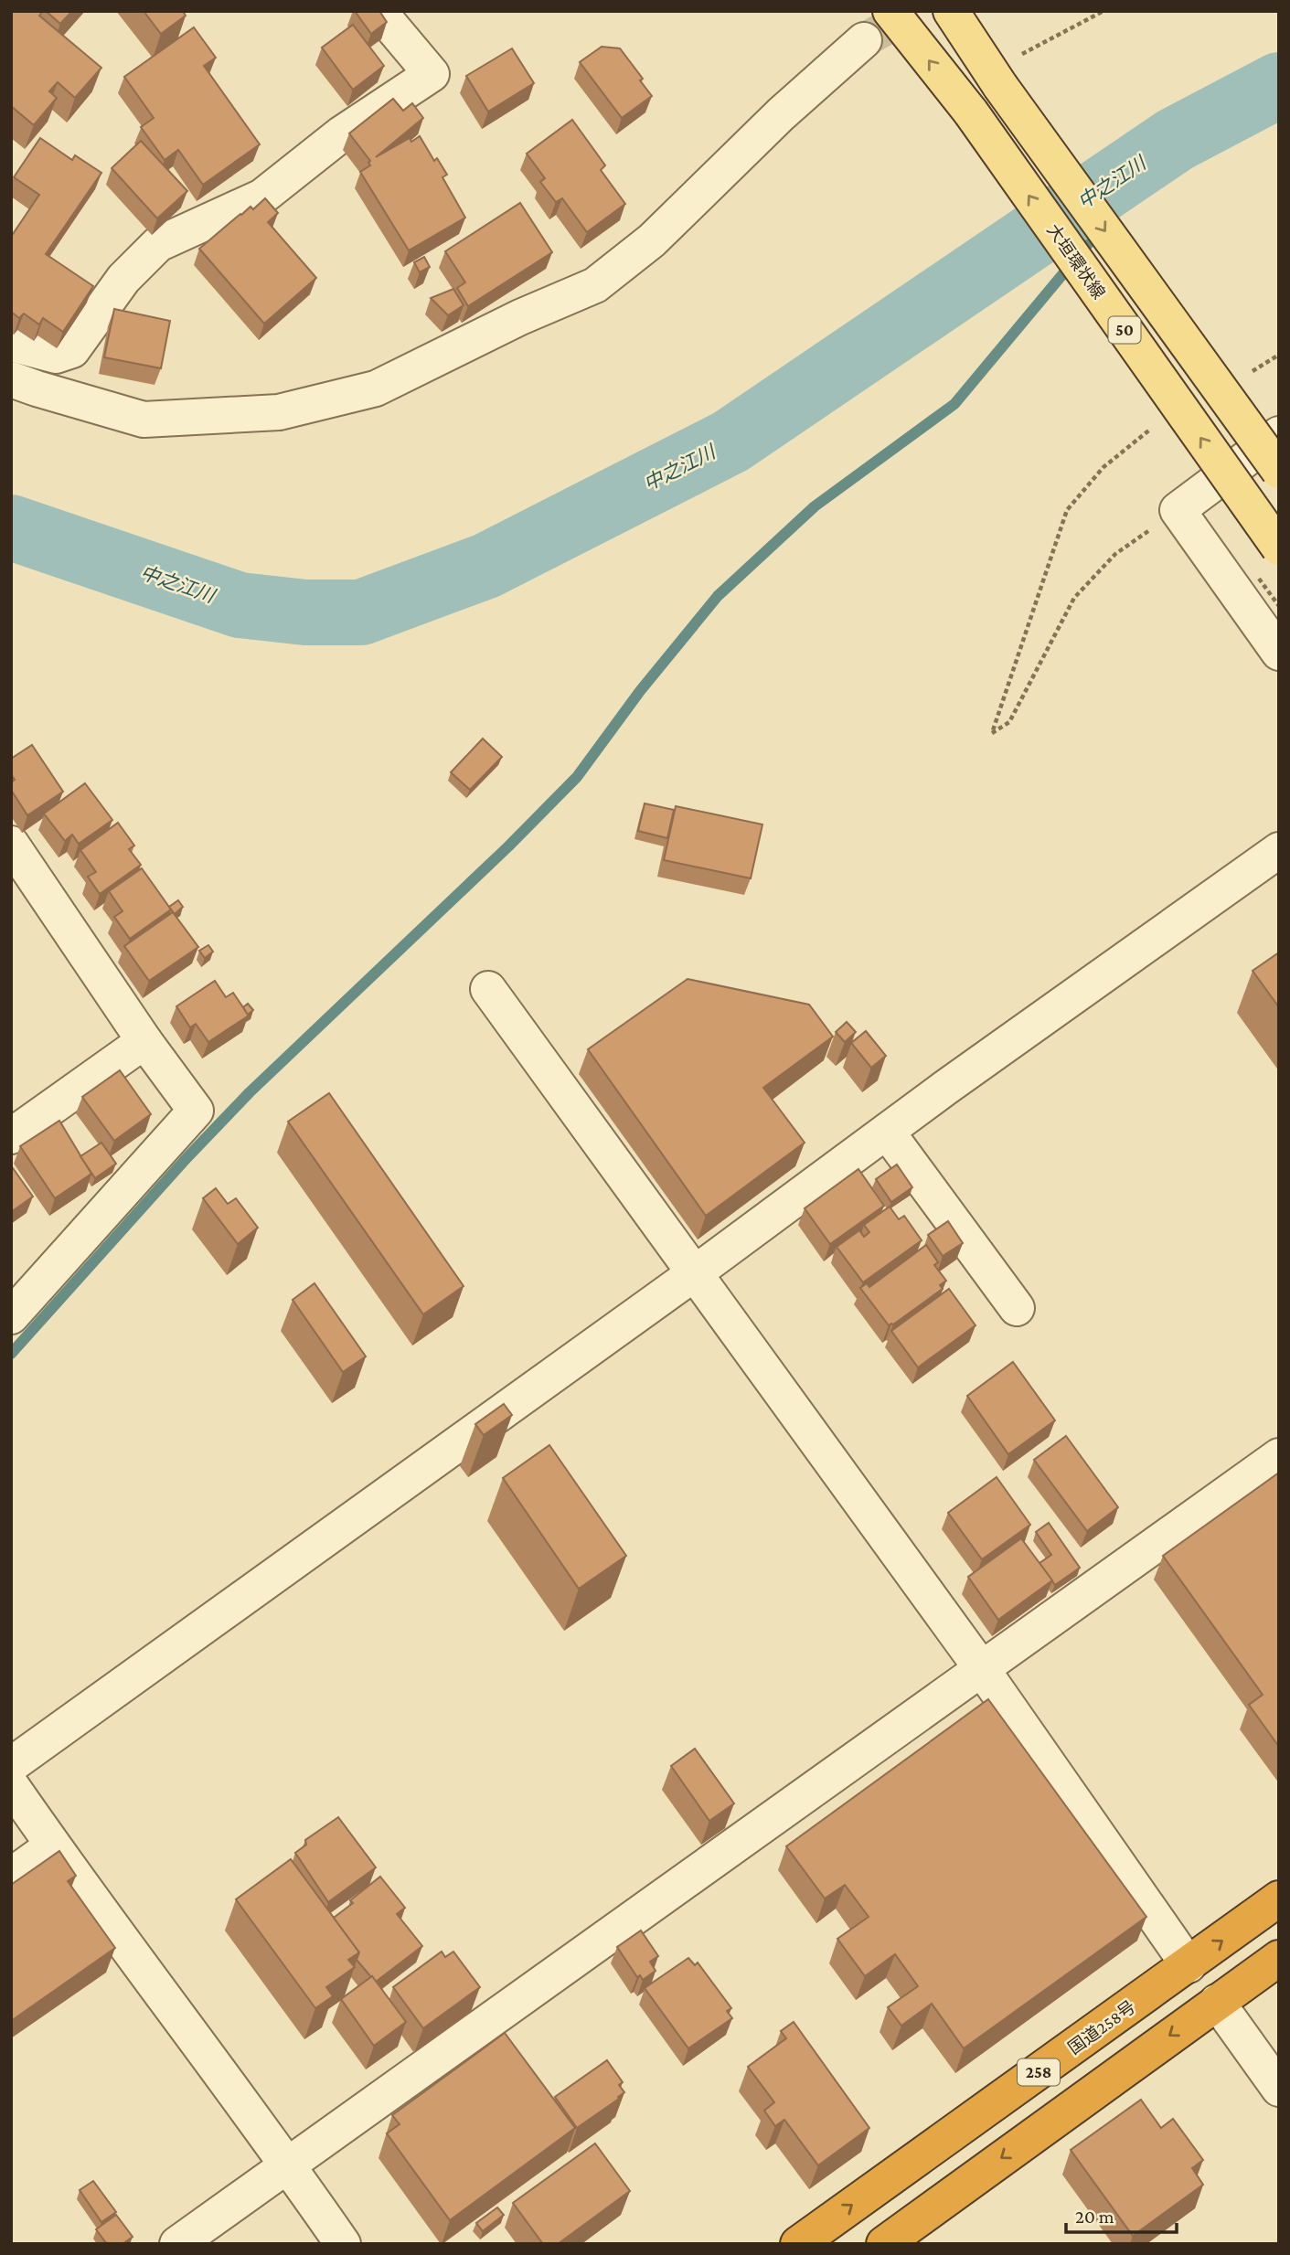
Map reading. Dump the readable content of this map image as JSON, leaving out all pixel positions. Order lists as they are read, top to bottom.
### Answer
{
  "streets": {
    "highway": ["国道258号", "258"],
    "main road": ["大垣環状線", "50"]
  },
  "water": ["中之江川"],
  "scale_bar": "20 m"
}
